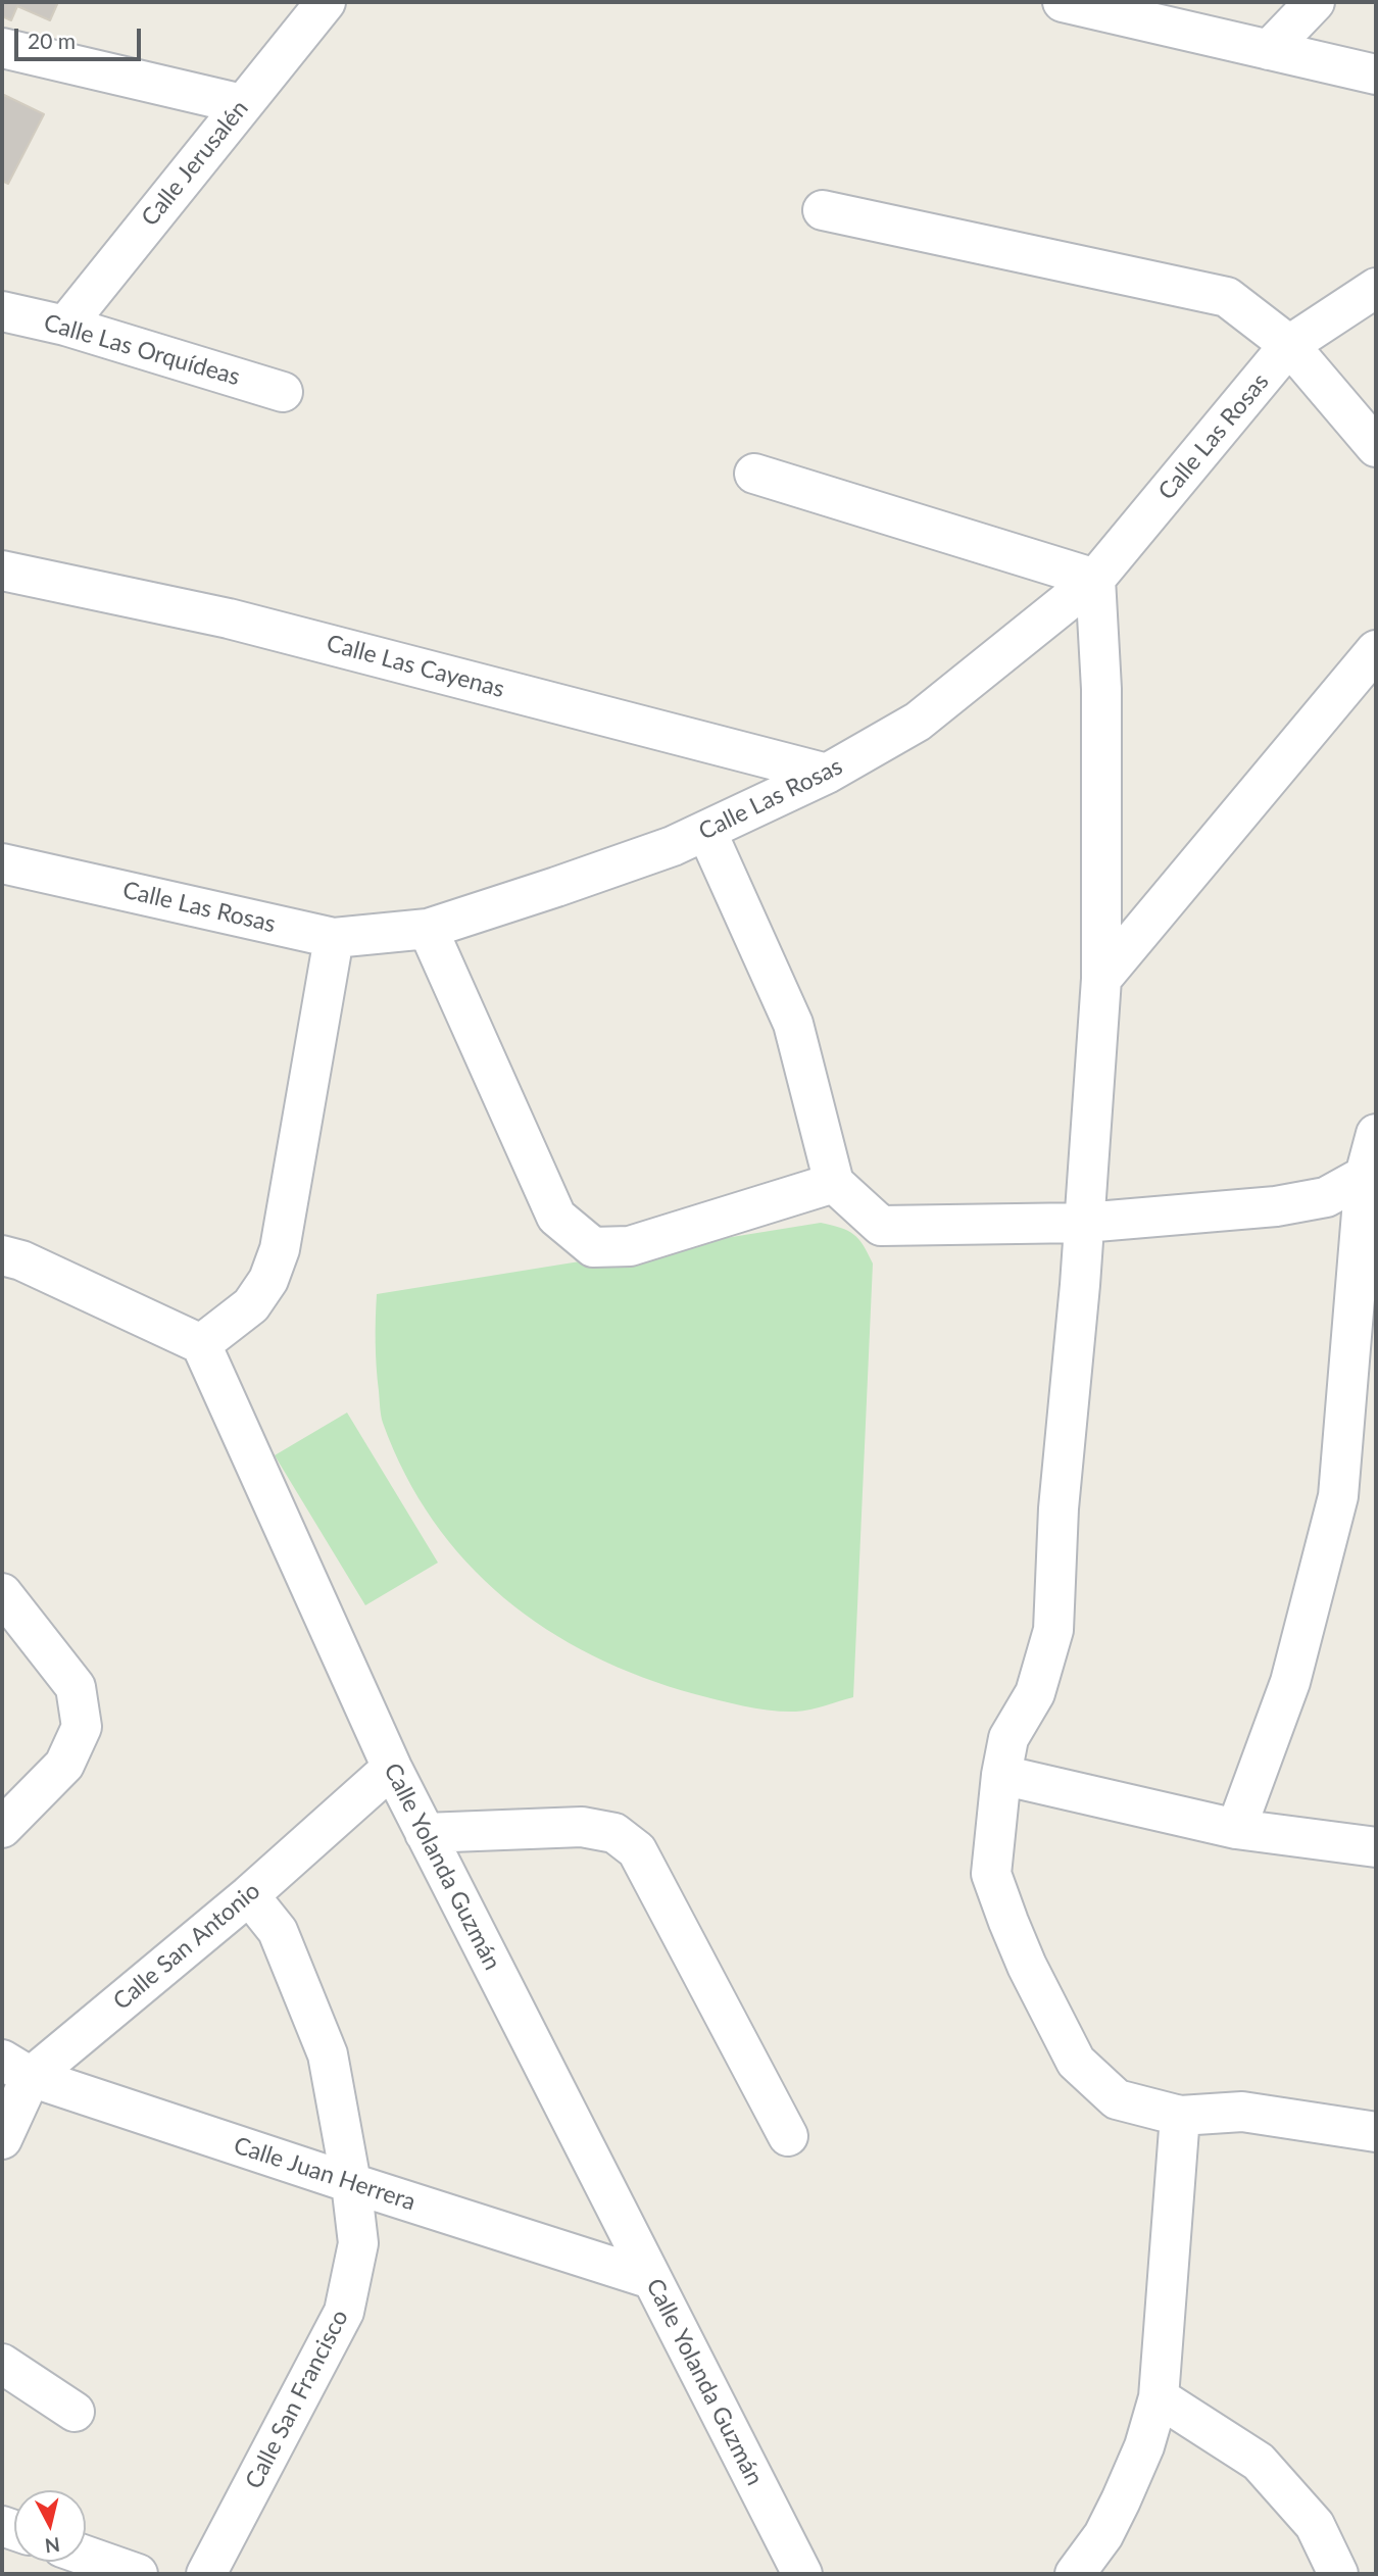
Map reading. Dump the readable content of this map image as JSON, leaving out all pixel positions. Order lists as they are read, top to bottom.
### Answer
{
  "streets": {
    "street": [
      "Calle Jerusalén",
      "Calle Las Orquídeas",
      "Calle Las Rosas",
      "Calle Las Cayenas",
      "Calle Yolanda Guzmán",
      "Calle San Antonio",
      "Calle Juan Herrera",
      "Calle San Francisco"
    ]
  },
  "crossings": [
    ["Calle Jerusalén", "Calle Las Orquídeas"],
    ["Calle Las Rosas", "Calle Las Cayenas"],
    ["Calle Yolanda Guzmán", "Calle San Antonio"],
    ["Calle Yolanda Guzmán", "Calle Juan Herrera"],
    ["Calle San Antonio", "Calle Juan Herrera"],
    ["Calle San Antonio", "Calle San Francisco"],
    ["Calle Juan Herrera", "Calle San Francisco"]
  ],
  "scale_bar": "20 m",
  "north": "bottom"
}
